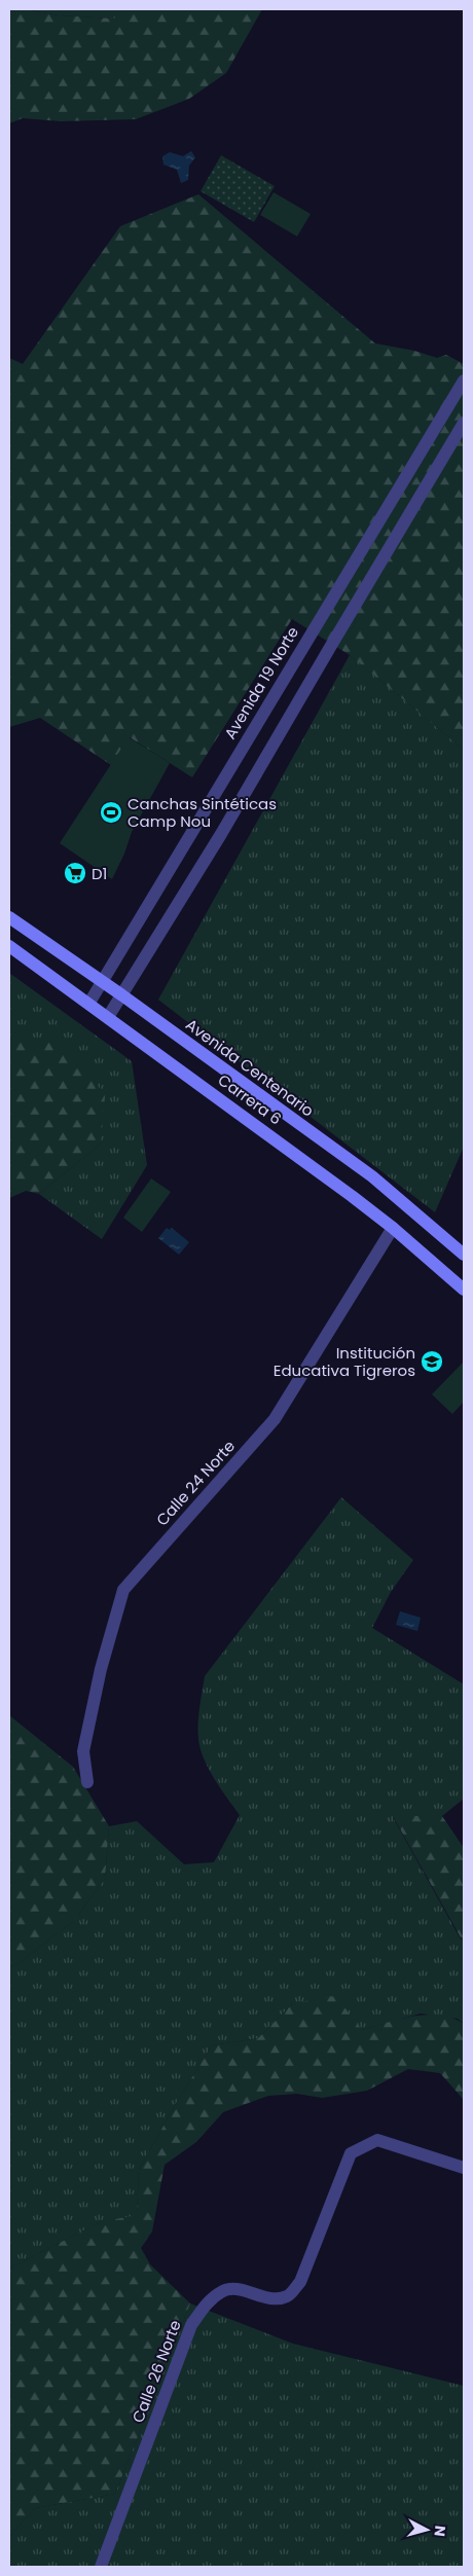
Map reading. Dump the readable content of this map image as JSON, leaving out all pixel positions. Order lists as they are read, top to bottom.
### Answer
{
  "streets": {
    "main road": ["Avenida Centenario", "Carrera 6"],
    "street": ["Avenida 19 Norte", "Calle 24 Norte", "Calle 26 Norte"]
  },
  "crossings": [
    ["Avenida 19 Norte", "Avenida Centenario"],
    ["Avenida 19 Norte", "Carrera 6"],
    ["Carrera 6", "Calle 24 Norte"]
  ],
  "places": {
    "sports": ["Canchas Sintéticas Camp Nou"],
    "supermarket": ["D1"],
    "school or university": ["Institución Educativa Tigreros"]
  },
  "north": "right"
}
